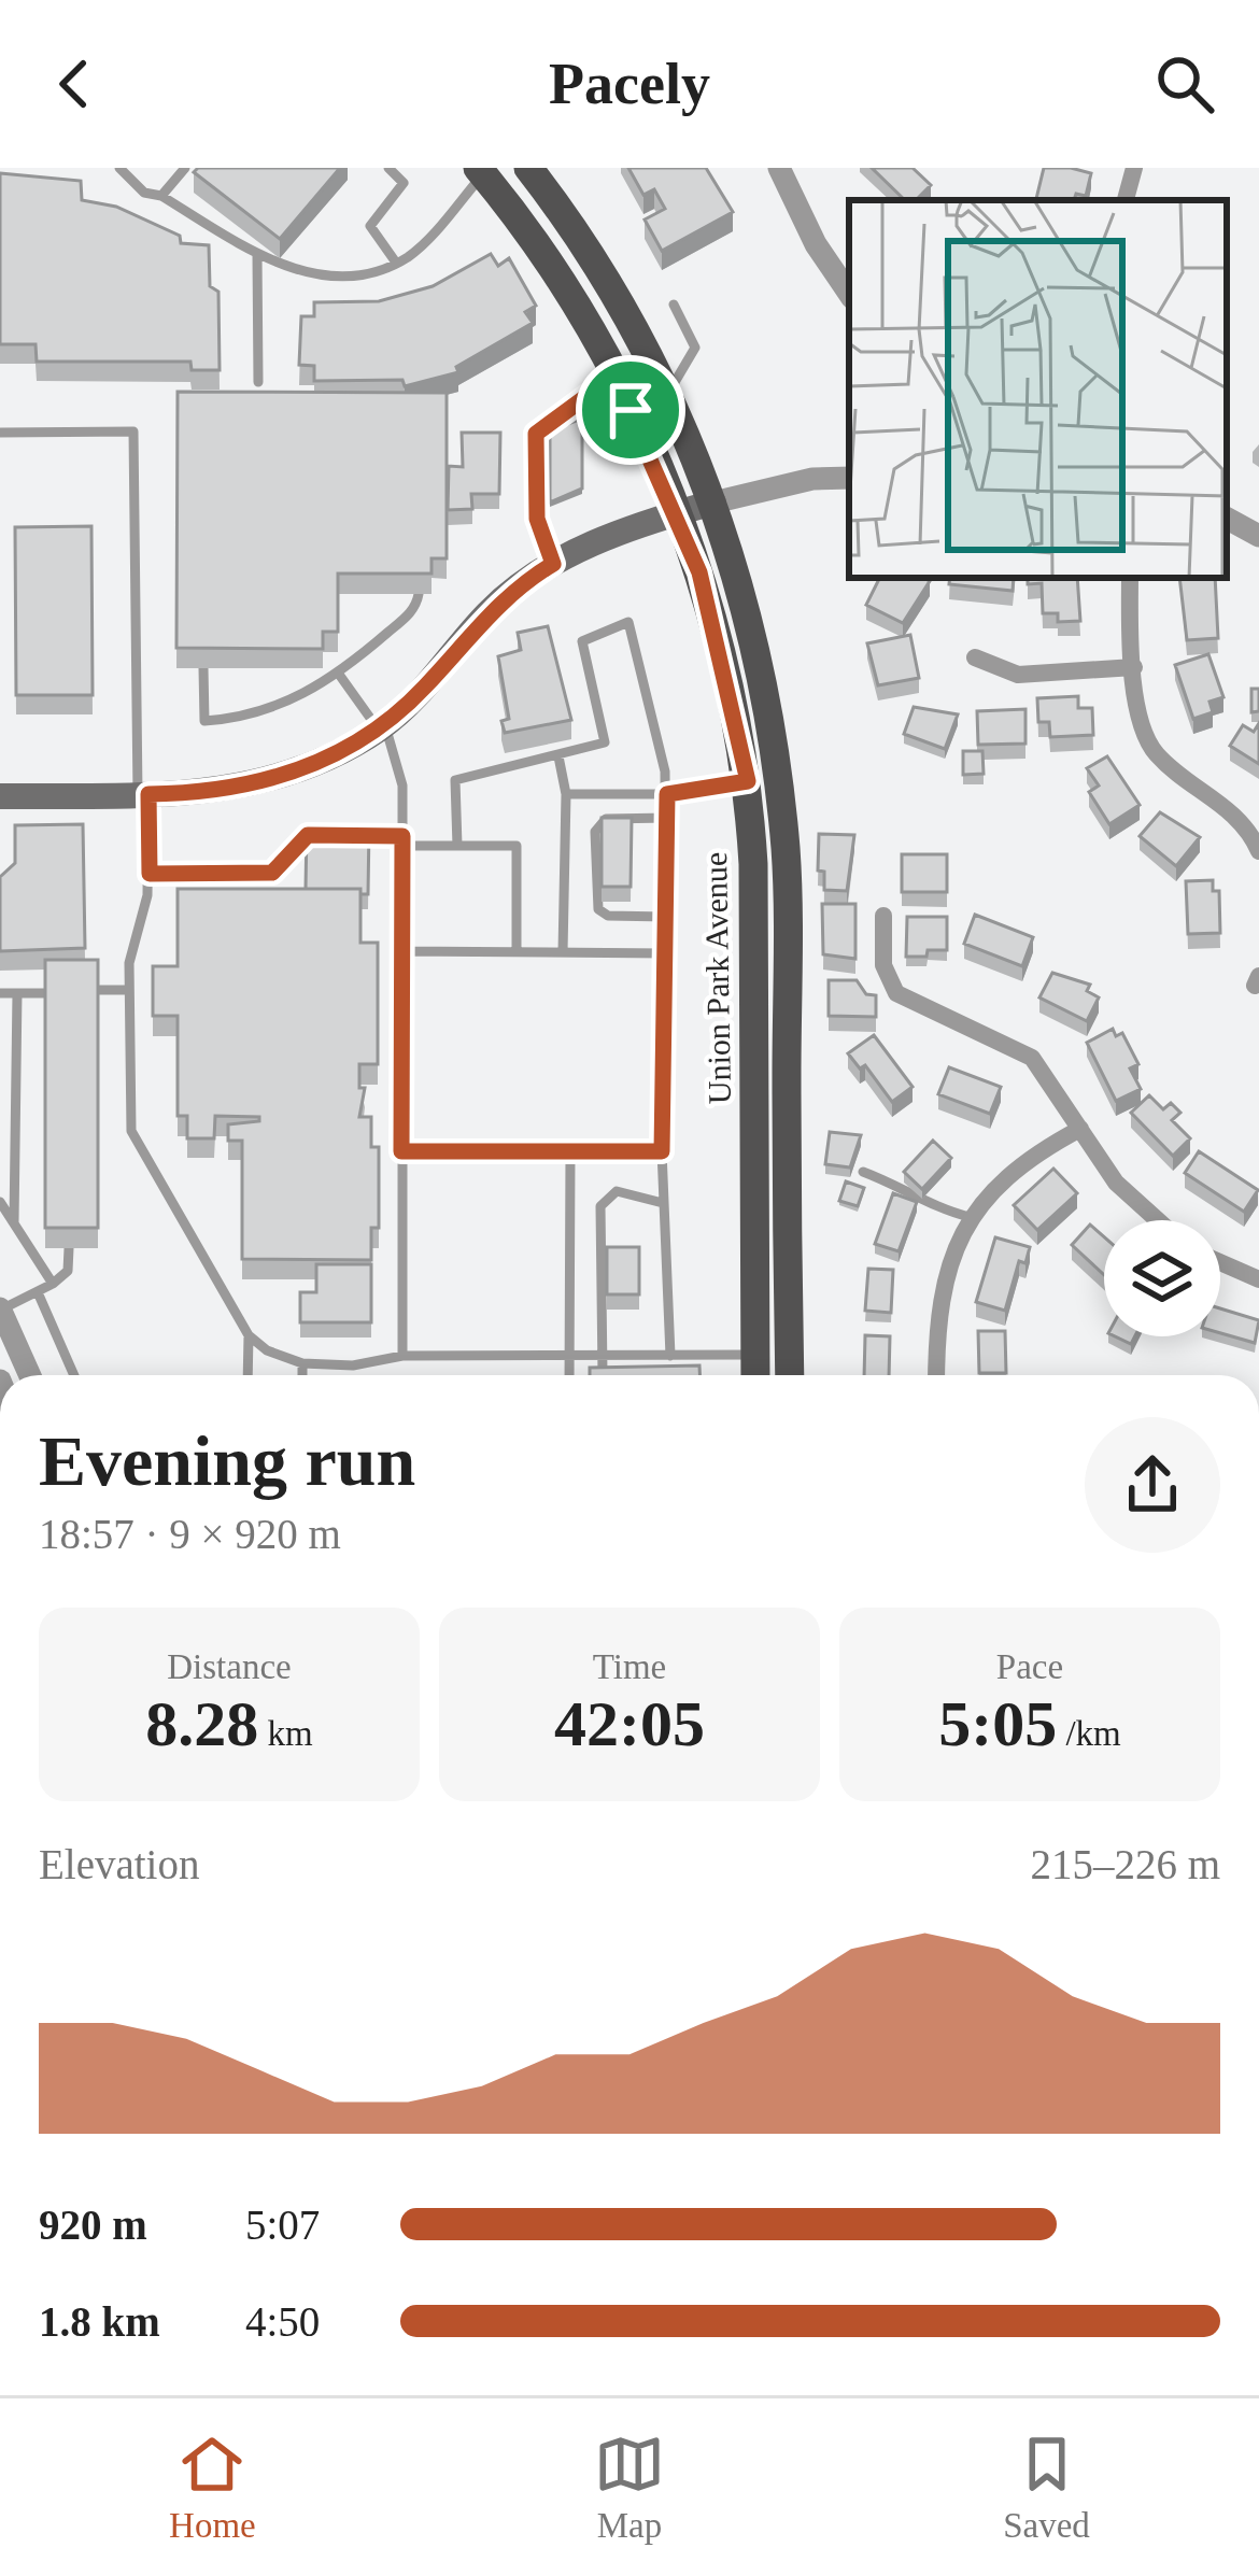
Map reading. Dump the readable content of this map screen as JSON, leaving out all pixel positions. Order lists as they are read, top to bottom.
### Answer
{
  "streets": {
    "main road": ["Union Park Avenue"]
  },
  "page": {
    "header": "Pacely",
    "heading": ["Evening run", "18:57 · 9 × 920 m"],
    "stats": [
      ["Distance", "8.28 km"],
      ["Time", "42:05"],
      ["Pace", "5:05 /km"]
    ],
    "chart": ["Elevation", "215–226 m"],
    "list": [
      {
        "name": "920 m",
        "note": "5:07"
      },
      {
        "name": "1.8 km",
        "note": "4:50"
      }
    ],
    "tabs": ["Home", "Map", "Saved"]
  }
}
